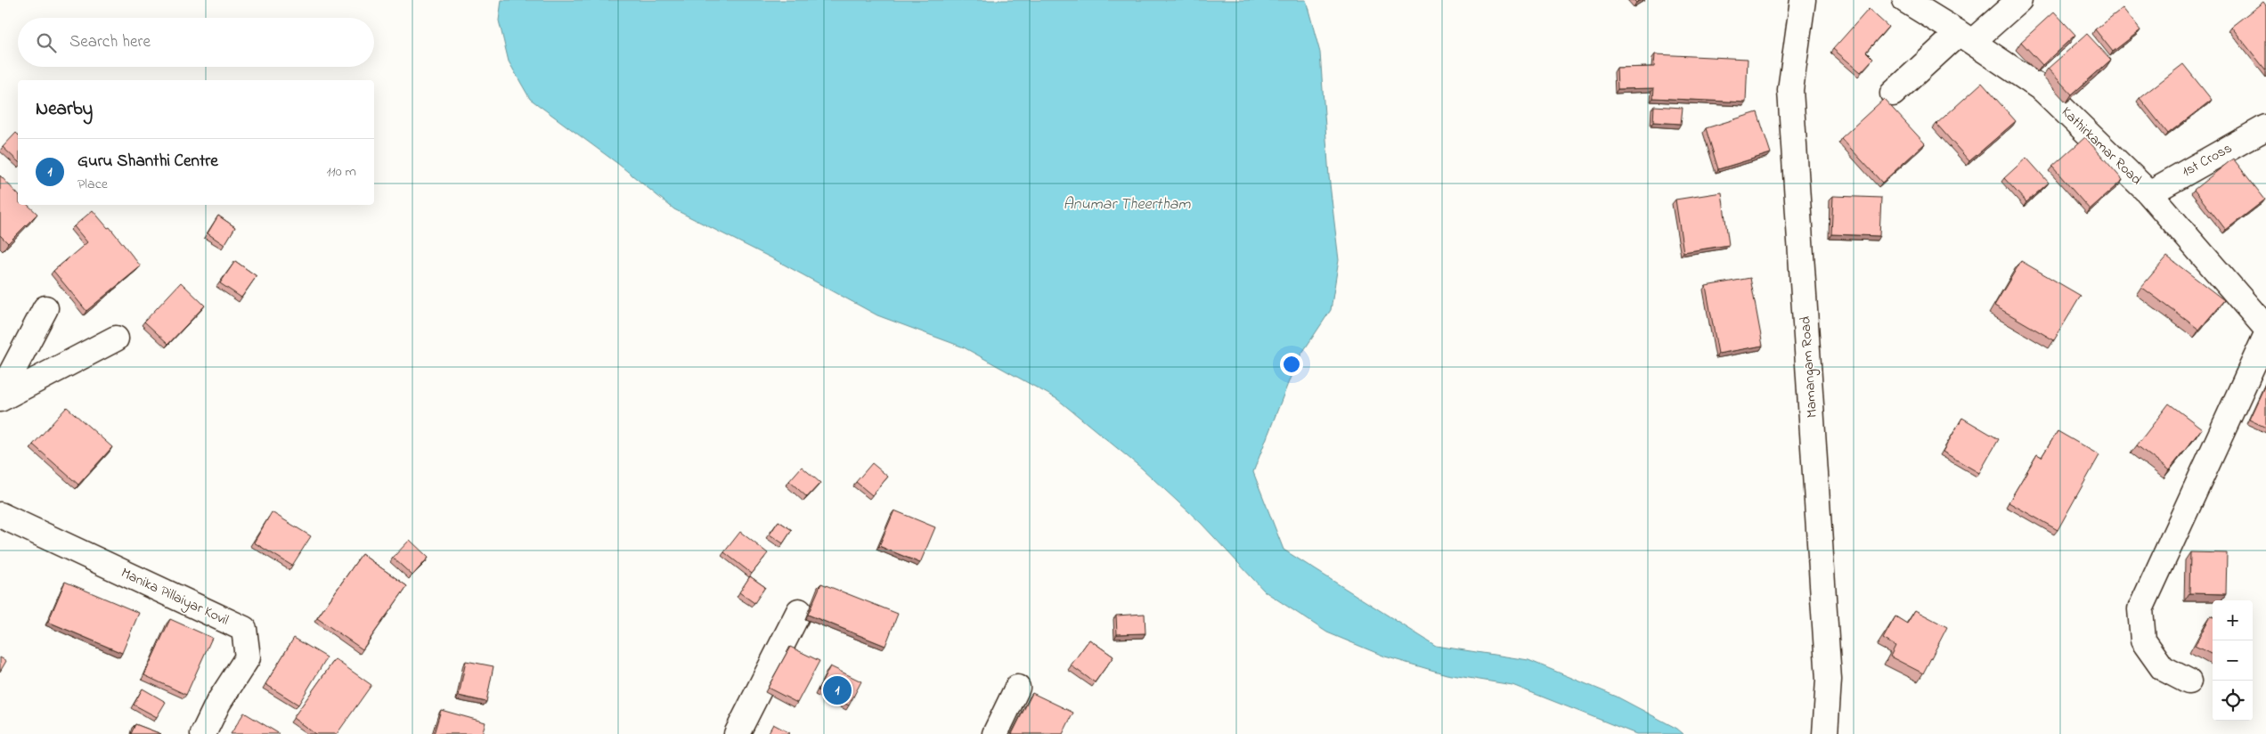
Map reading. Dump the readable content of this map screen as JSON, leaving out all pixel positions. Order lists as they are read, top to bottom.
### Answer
{
  "streets": {
    "street": [
      "Kathirkamar Road",
      "1st Cross",
      "Mamangam Road",
      "Manika Pillaiyar Kovil"
    ]
  },
  "crossings": [
    ["Kathirkamar Road", "1st Cross"]
  ],
  "water": ["Anumar Theertham"],
  "page": {
    "search": "Search here",
    "heading": "Nearby",
    "list": [
      {
        "mark": "1",
        "name": "Guru Shanthi Centre",
        "note": "Place",
        "value": "110 m"
      }
    ],
    "map_buttons": ["+", "−"],
    "pins": "1"
  }
}
